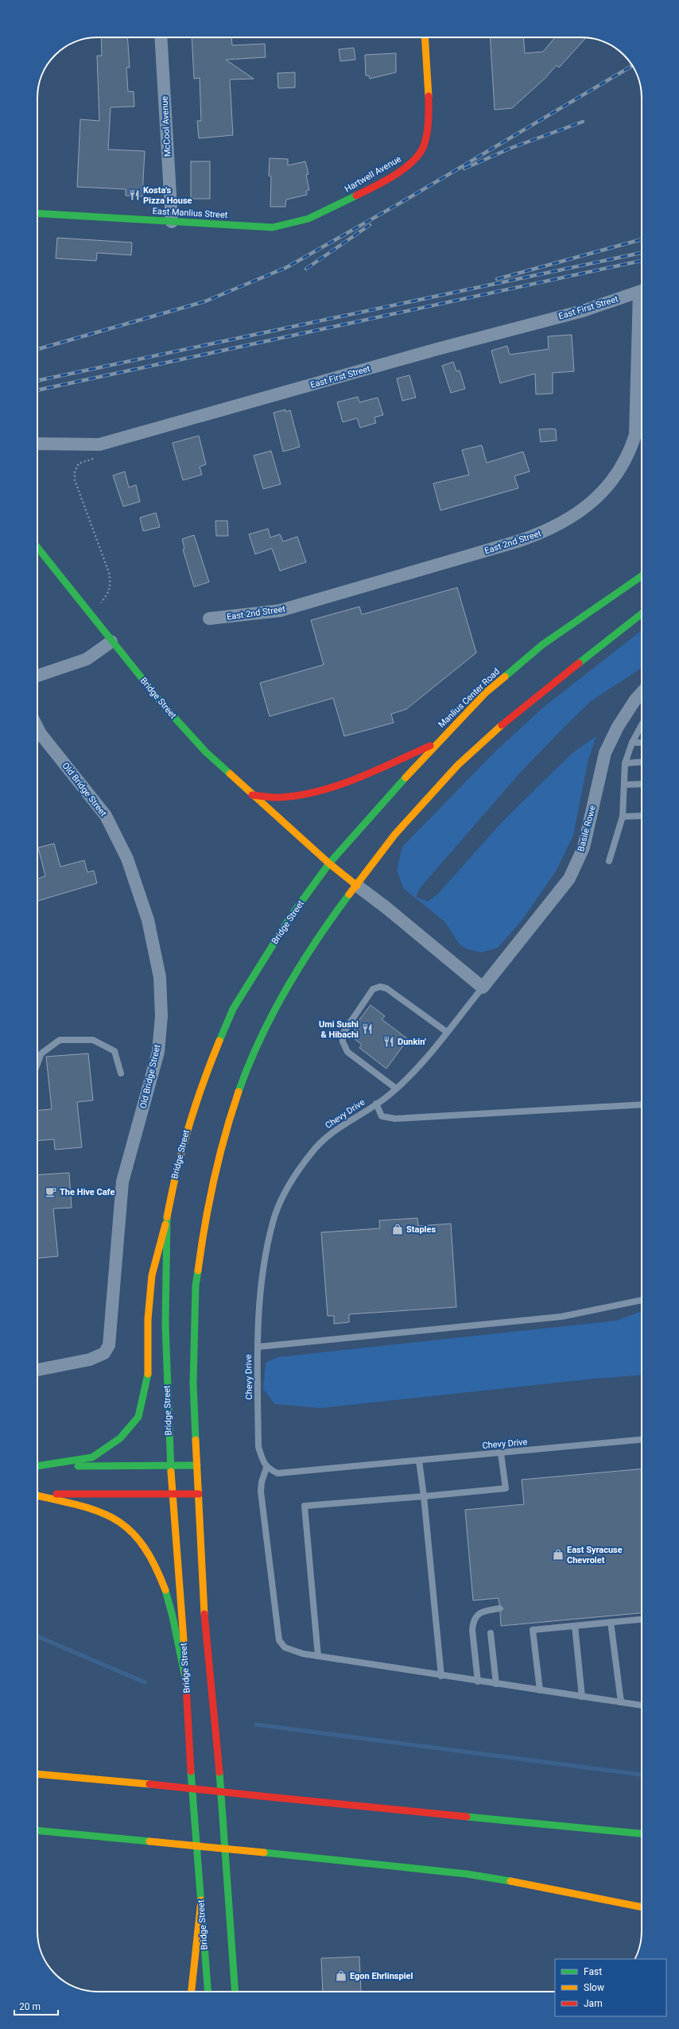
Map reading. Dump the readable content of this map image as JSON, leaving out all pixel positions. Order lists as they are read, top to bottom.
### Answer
{
  "streets": {
    "main road": [
      "Hartwell Avenue",
      "East Manlius Street",
      "Bridge Street",
      "Manlius Center Road"
    ],
    "street": [
      "McCool Avenue",
      "East First Street",
      "East 2nd Street",
      "Old Bridge Street",
      "Basile Rowe"
    ],
    "lane": ["Chevy Drive"]
  },
  "crossings": [
    ["McCool Avenue", "East Manlius Street"],
    ["Hartwell Avenue", "East Manlius Street"],
    ["Bridge Street", "Manlius Center Road"],
    ["Bridge Street", "Basile Rowe"],
    ["Bridge Street", "Chevy Drive"],
    ["Basile Rowe", "Chevy Drive"]
  ],
  "places": {
    "restaurant": ["Kosta's Pizza House", "Umi Sushi & Hibachi", "Dunkin'"],
    "cafe": ["The Hive Cafe"],
    "shop": ["Staples", "East Syracuse Chevrolet", "Egon Ehrlinspiel"]
  },
  "legend": ["Fast", "Slow", "Jam"],
  "scale_bar": "20 m"
}
